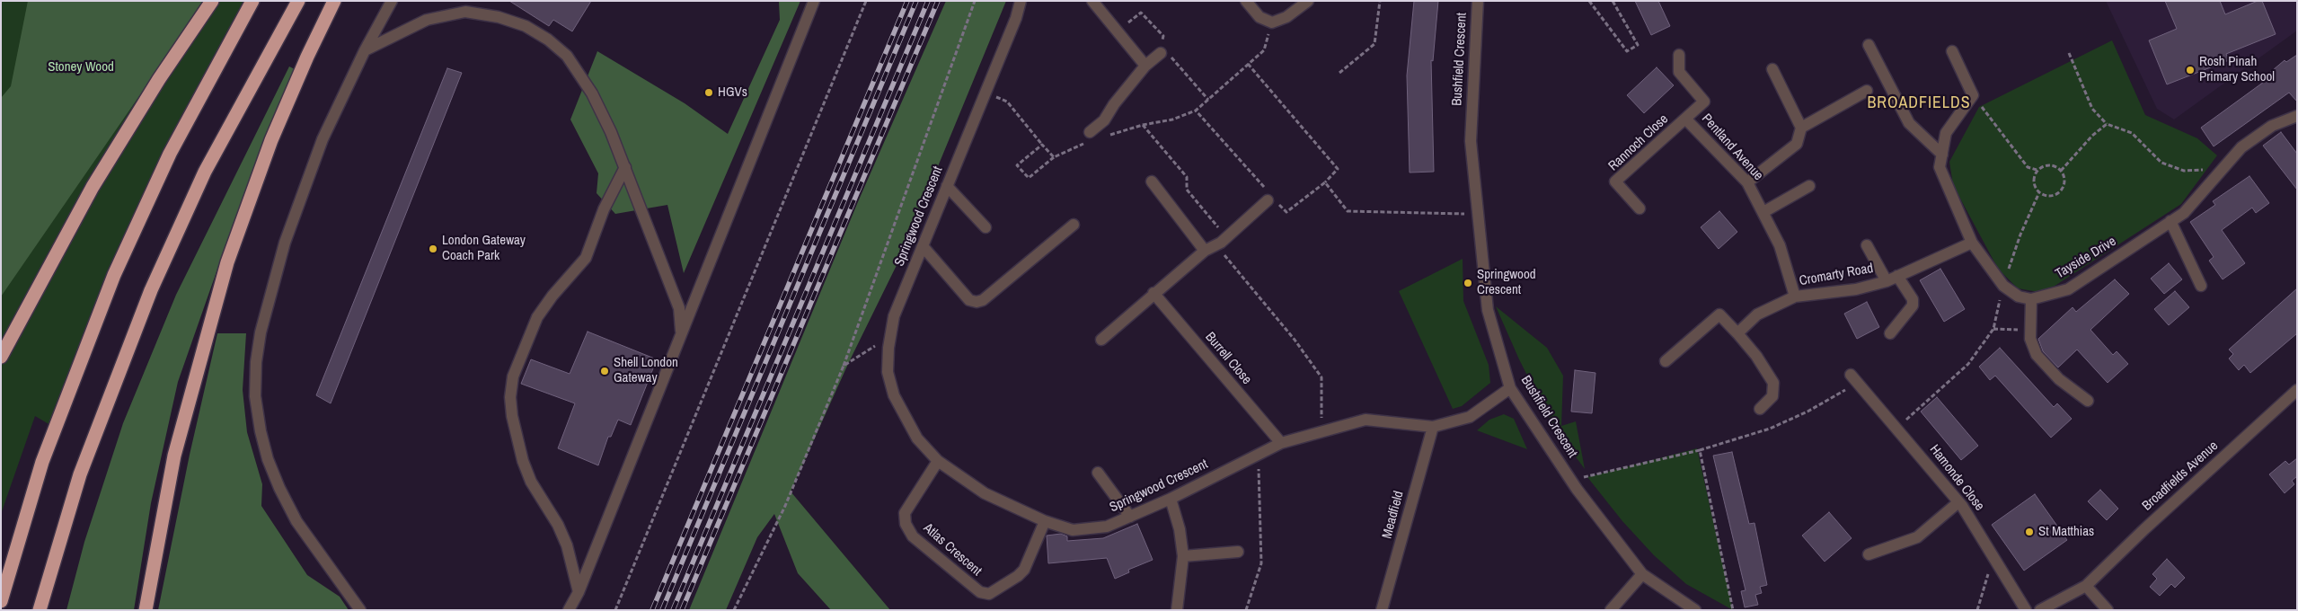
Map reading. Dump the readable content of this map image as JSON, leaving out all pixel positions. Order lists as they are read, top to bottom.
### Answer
{
  "streets": {
    "street": [
      "Bushfield Crescent",
      "Rannoch Close",
      "Pentland Avenue",
      "Springwood Crescent",
      "Tayside Drive",
      "Cromarty Road",
      "Burrell Close",
      "Broadfields Avenue",
      "Hamonde Close",
      "Meadfield",
      "Atlas Crescent"
    ]
  },
  "crossings": [
    ["Bushfield Crescent", "Springwood Crescent"],
    ["Rannoch Close", "Pentland Avenue"],
    ["Pentland Avenue", "Cromarty Road"],
    ["Springwood Crescent", "Burrell Close"],
    ["Springwood Crescent", "Meadfield"],
    ["Springwood Crescent", "Atlas Crescent"]
  ],
  "districts": ["BROADFIELDS"],
  "parks": ["Stoney Wood"],
  "places": [
    "Rosh Pinah Primary School",
    "HGVs",
    "London Gateway Coach Park",
    "Springwood Crescent",
    "Shell London Gateway",
    "St Matthias"
  ]
}
